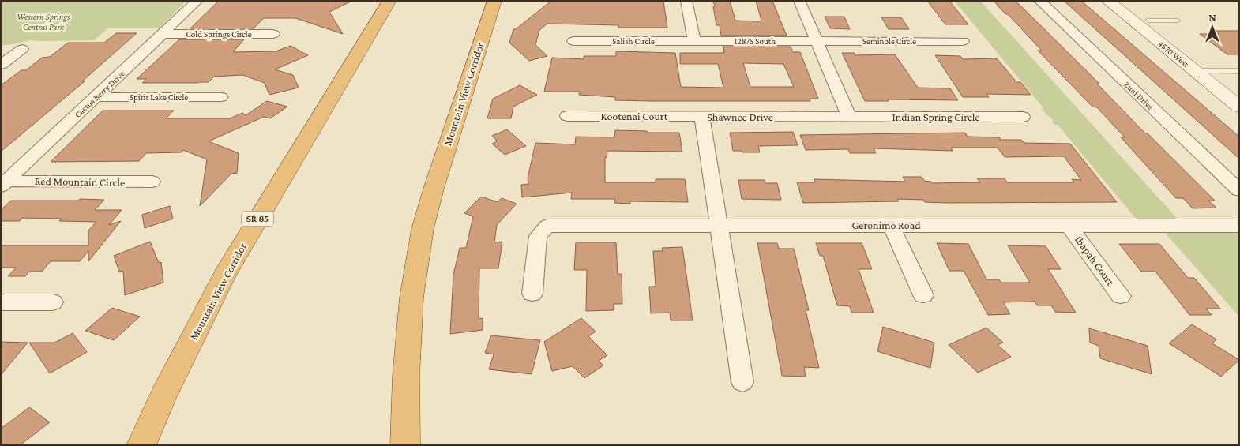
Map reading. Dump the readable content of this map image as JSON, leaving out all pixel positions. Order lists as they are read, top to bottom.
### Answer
{
  "streets": {
    "highway": ["Mountain View Corridor", "SR 85"],
    "main road": ["4570 West"],
    "street": [
      "Cold Springs Circle",
      "Salish Circle",
      "12875 South",
      "Seminole Circle",
      "Cactus Berry Drive",
      "Zuni Drive",
      "Spirit Lake Circle",
      "Kootenai Court",
      "Shawnee Drive",
      "Indian Spring Circle",
      "Red Mountain Circle",
      "Geronimo Road",
      "Ibapah Court"
    ]
  },
  "crossings": [
    ["Cold Springs Circle", "Cactus Berry Drive"],
    ["Salish Circle", "12875 South"],
    ["12875 South", "Seminole Circle"],
    ["Cactus Berry Drive", "Spirit Lake Circle"],
    ["Cactus Berry Drive", "Red Mountain Circle"],
    ["Kootenai Court", "Shawnee Drive"],
    ["Shawnee Drive", "Indian Spring Circle"],
    ["Shawnee Drive", "Geronimo Road"],
    ["Geronimo Road", "Ibapah Court"]
  ],
  "parks": ["Western Springs Central Park"],
  "north": "top"
}
